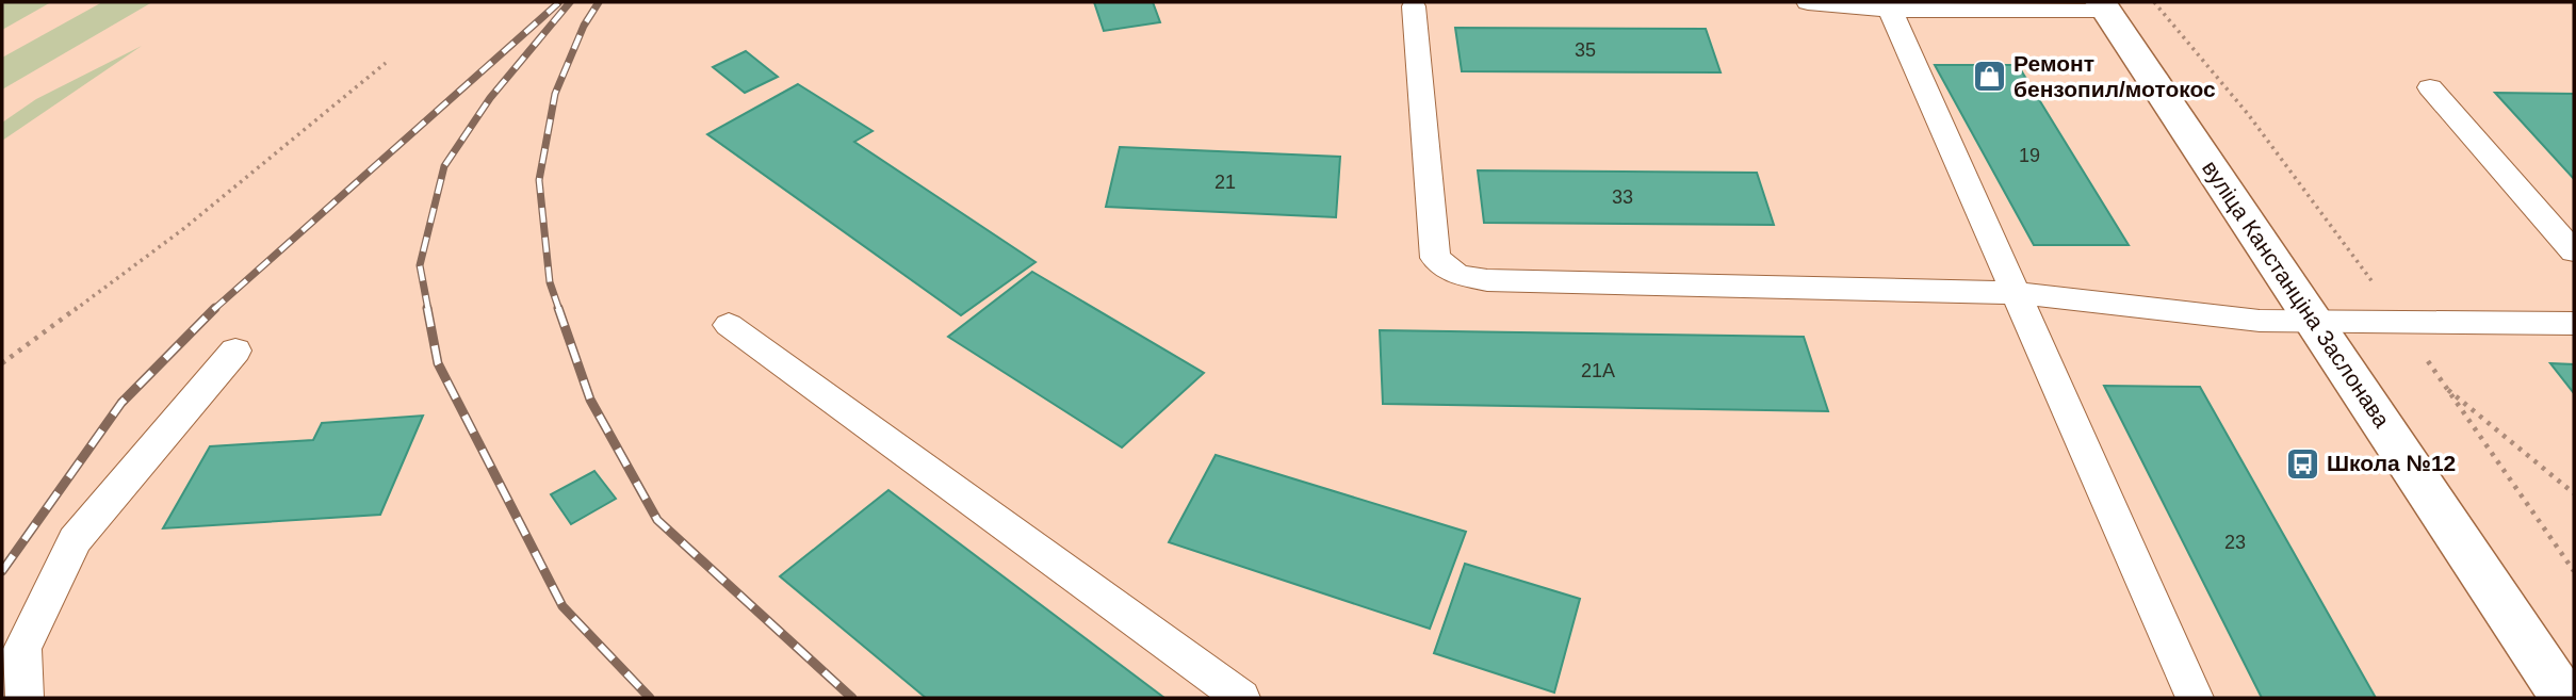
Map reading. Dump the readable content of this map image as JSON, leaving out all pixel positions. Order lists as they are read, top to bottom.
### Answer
{
  "streets": {
    "street": ["вуліца Канстанціна Заслонава"]
  },
  "places": {
    "shop": ["Ремонт бензопил/мотокос"],
    "bus stop": ["Школа №12"]
  },
  "house_numbers": [
    "35",
    "19",
    "21",
    "33",
    "21А",
    "23"
  ]
}
